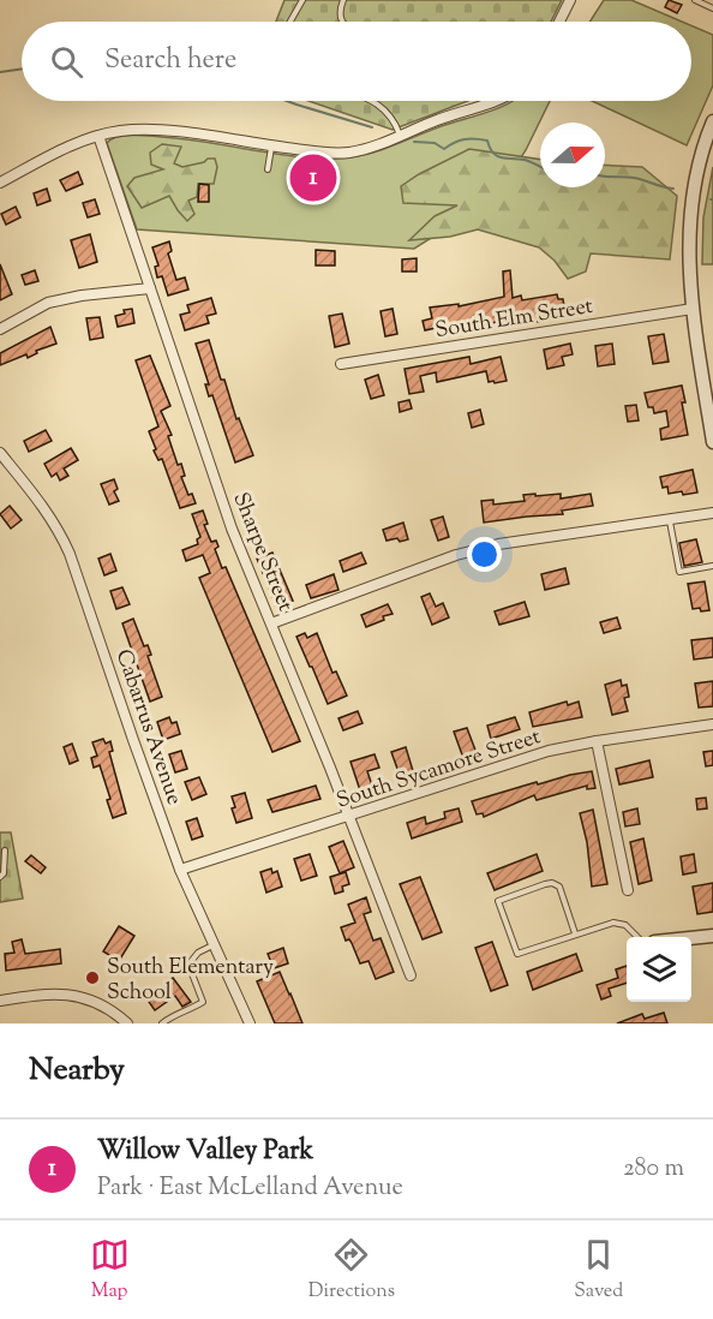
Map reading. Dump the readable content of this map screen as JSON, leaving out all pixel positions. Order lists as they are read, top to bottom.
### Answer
{
  "streets": {
    "street": [
      "South Elm Street",
      "Sharpe Street",
      "Cabarrus Avenue",
      "South Sycamore Street"
    ]
  },
  "crossings": [
    ["Sharpe Street", "South Sycamore Street"],
    ["Cabarrus Avenue", "South Sycamore Street"]
  ],
  "places": ["South Elementary School"],
  "north": "right",
  "page": {
    "search": "Search here",
    "pins": "1",
    "heading": "Nearby",
    "list": [
      {
        "mark": "1",
        "name": "Willow Valley Park",
        "note": "Park · East McLelland Avenue",
        "value": "280 m"
      }
    ],
    "nav": ["Map", "Directions", "Saved"]
  }
}
